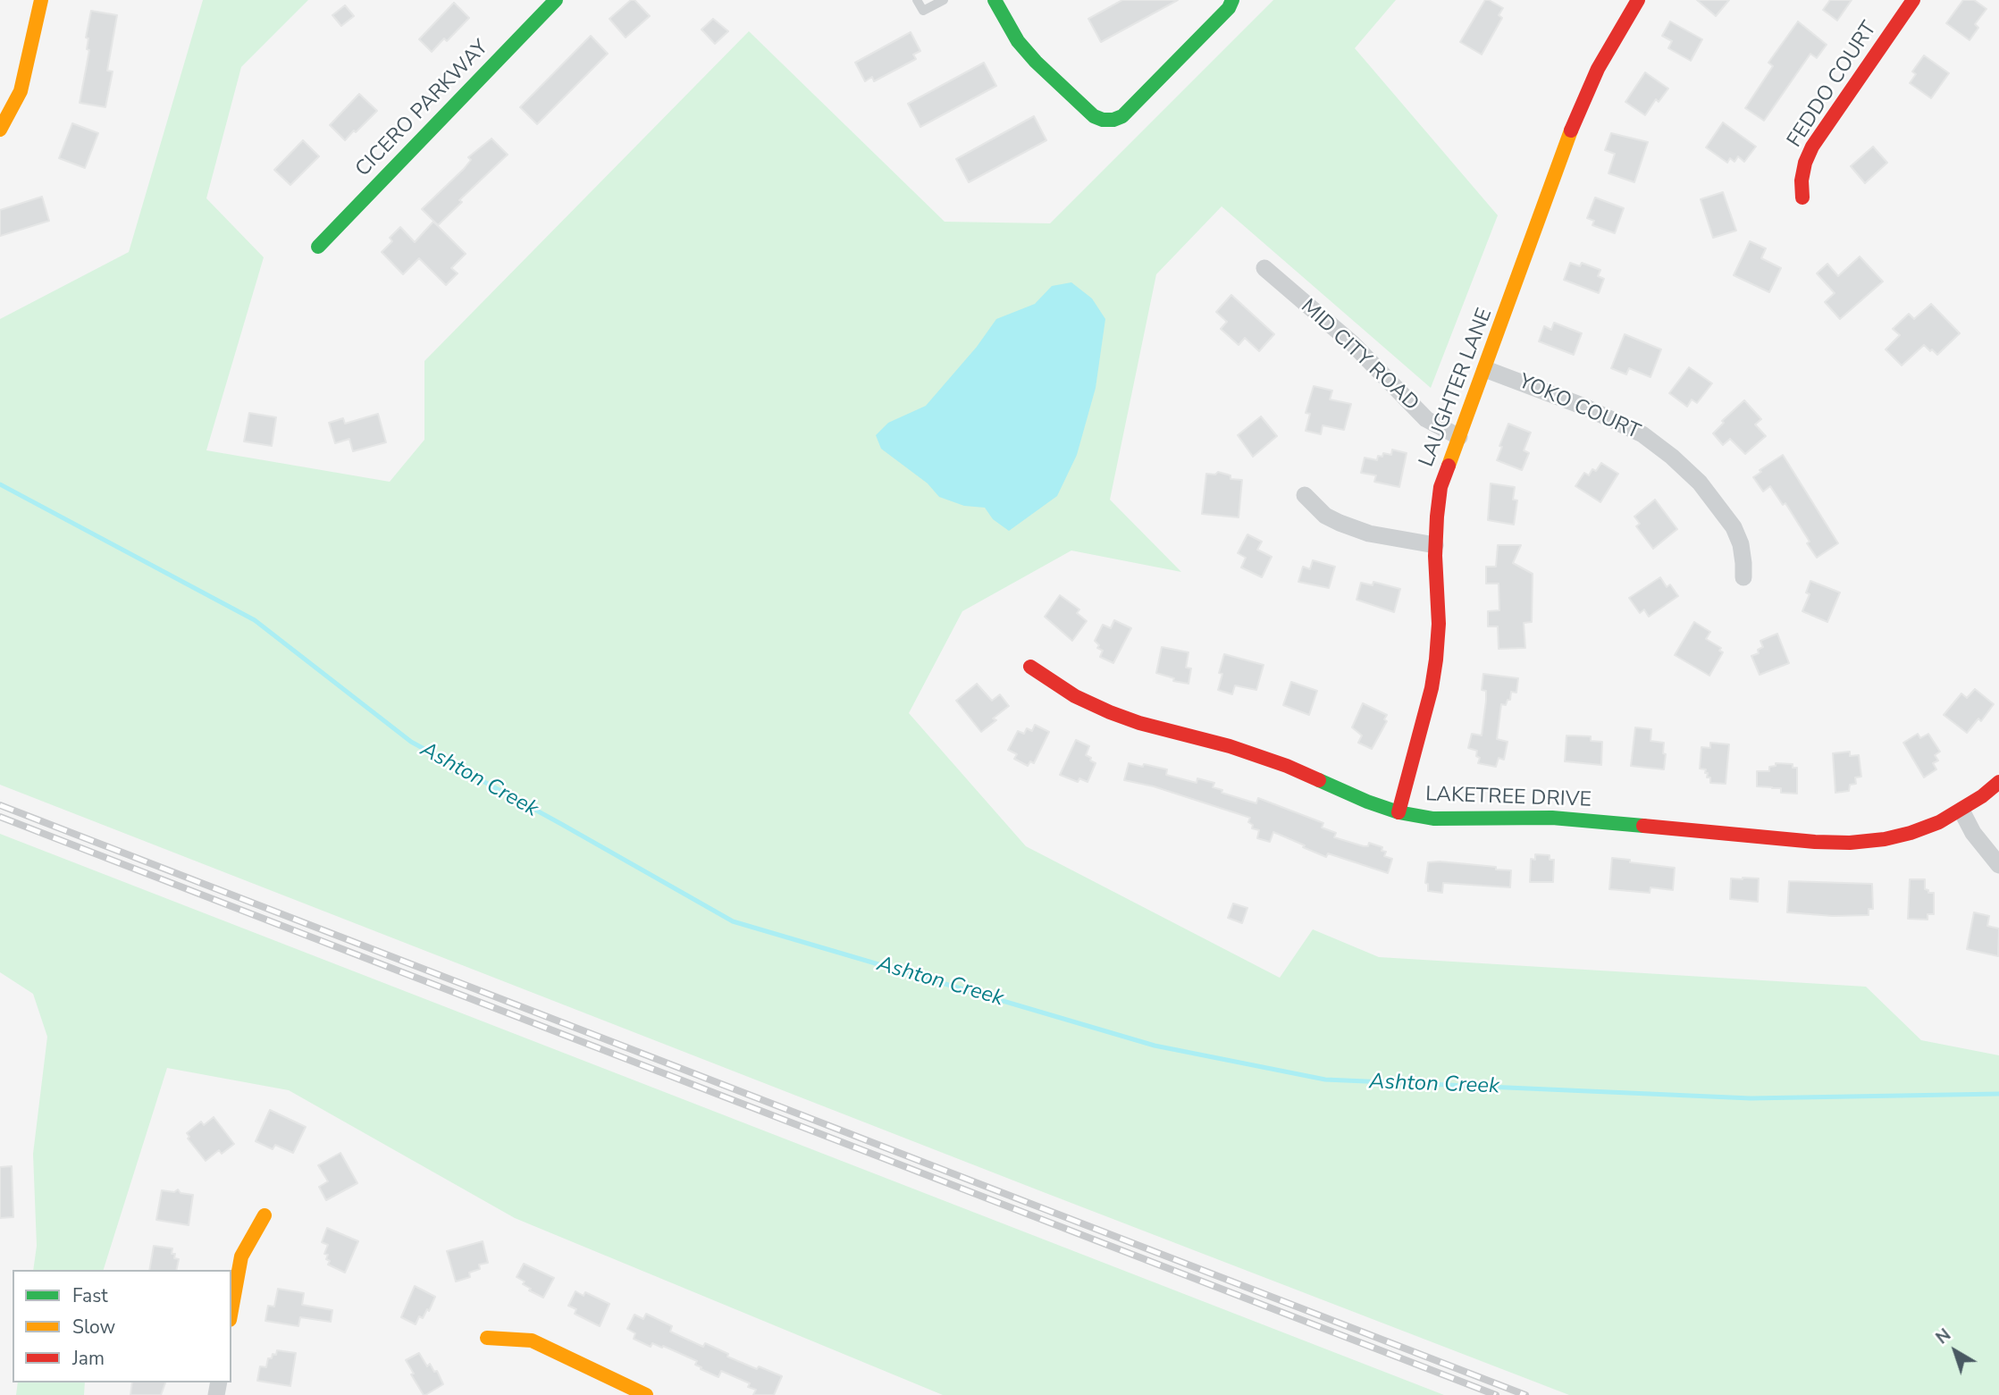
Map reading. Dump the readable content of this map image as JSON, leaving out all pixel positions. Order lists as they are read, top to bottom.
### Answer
{
  "streets": {
    "street": [
      "FEDDO COURT",
      "CICERO PARKWAY",
      "MID CITY ROAD",
      "LAUGHTER LANE",
      "YOKO COURT",
      "LAKETREE DRIVE"
    ]
  },
  "crossings": [
    ["MID CITY ROAD", "LAUGHTER LANE"],
    ["LAUGHTER LANE", "YOKO COURT"],
    ["LAUGHTER LANE", "LAKETREE DRIVE"]
  ],
  "water": ["Ashton Creek"],
  "legend": ["Fast", "Slow", "Jam"],
  "north": "top left"
}
